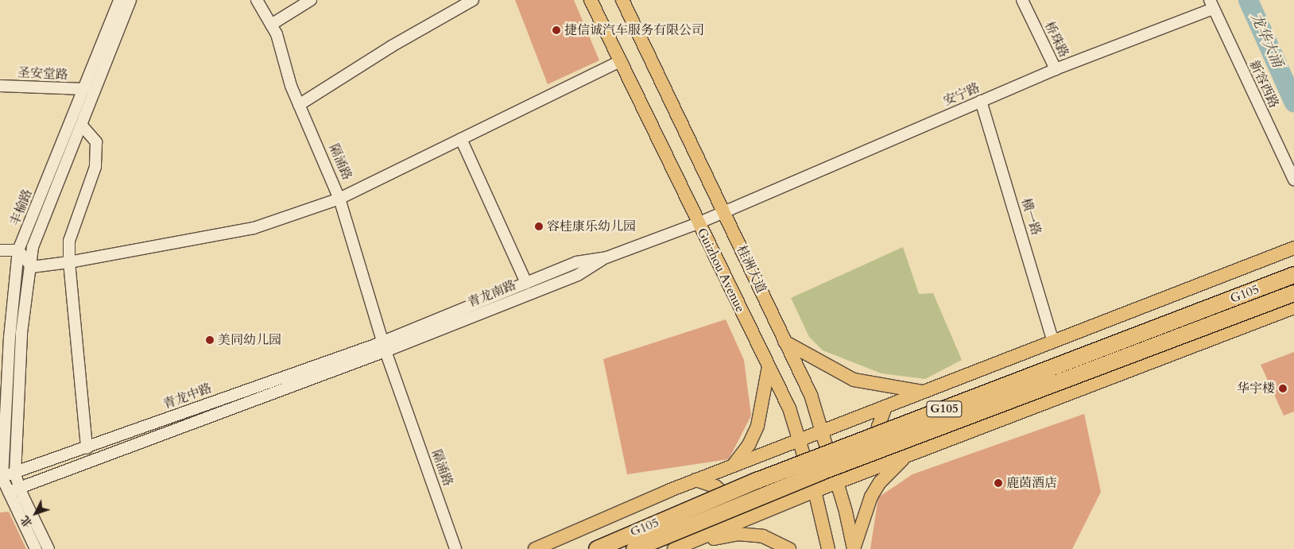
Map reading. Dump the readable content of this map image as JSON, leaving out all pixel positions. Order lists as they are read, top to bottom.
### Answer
{
  "streets": {
    "highway": ["G105"],
    "main road": ["桂洲大道", "Guizhou Avenue"],
    "street": [
      "桥珠路",
      "圣安堂路",
      "新容西路",
      "安宁路",
      "隔涌路",
      "丰榆路",
      "横一路",
      "青龙南路",
      "青龙中路"
    ]
  },
  "crossings": [
    ["桥珠路", "安宁路"],
    ["圣安堂路", "丰榆路"],
    ["新容西路", "安宁路"],
    ["安宁路", "横一路"],
    ["安宁路", "桂洲大道"],
    ["安宁路", "青龙南路"],
    ["隔涌路", "青龙南路"],
    ["隔涌路", "青龙中路"],
    ["丰榆路", "青龙中路"],
    ["桂洲大道", "青龙南路"],
    ["Guizhou Avenue", "青龙南路"],
    ["青龙南路", "青龙中路"]
  ],
  "water": ["龙华大涌"],
  "places": [
    "捷信诚汽车服务有限公司",
    "容桂康乐幼儿园",
    "美同幼儿园",
    "华宇楼",
    "鹿茵酒店"
  ],
  "north": "bottom left"
}
